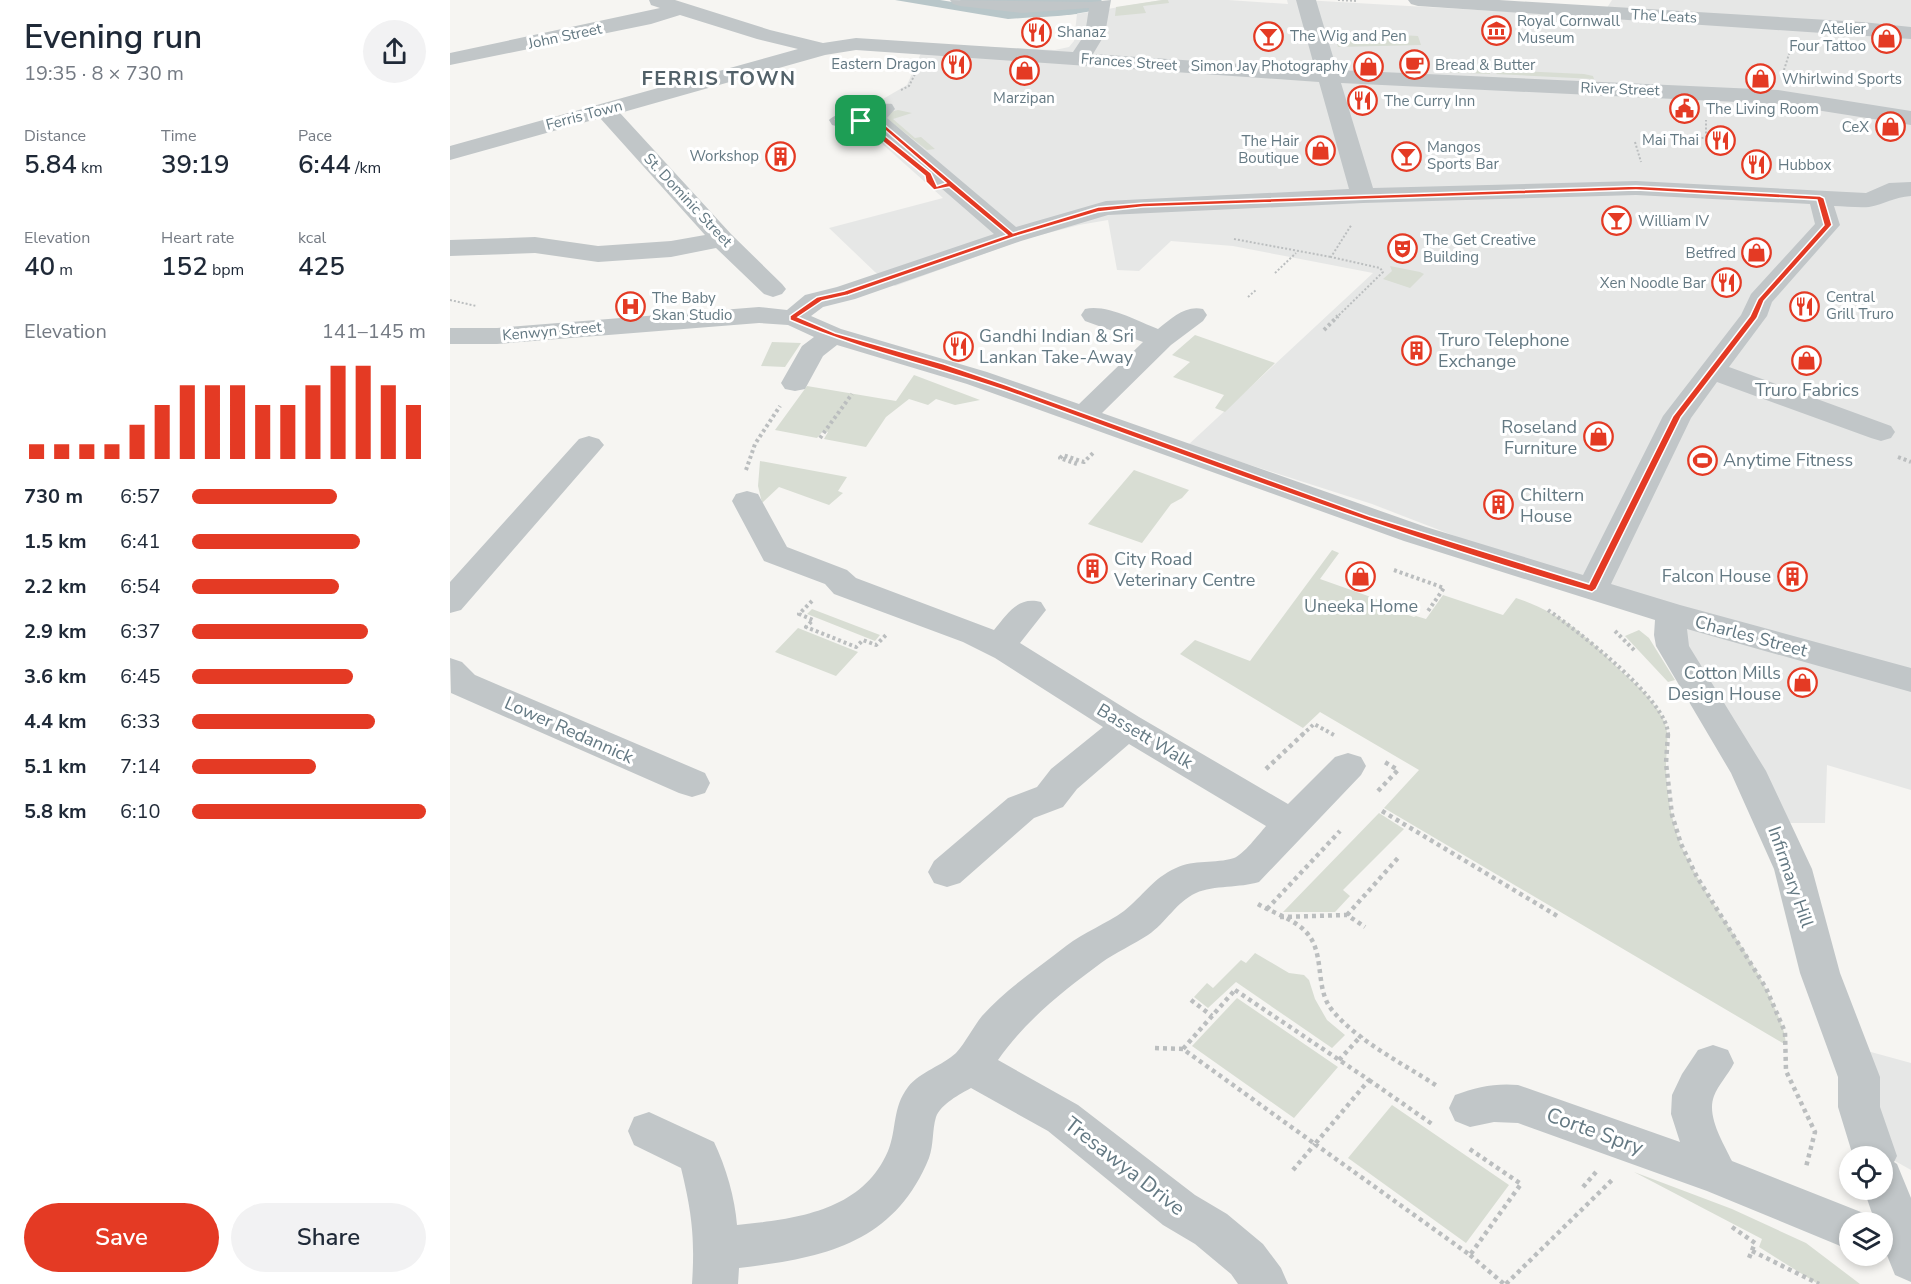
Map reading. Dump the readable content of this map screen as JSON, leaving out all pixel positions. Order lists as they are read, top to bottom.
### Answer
{
  "streets": {
    "street": [
      "The Leats",
      "John Street",
      "Frances Street",
      "River Street",
      "Ferris Town",
      "St. Dominic Street",
      "Kenwyn Street",
      "Charles Street",
      "Lower Redannick",
      "Bassett Walk",
      "Infirmary Hill",
      "Corte Spry",
      "Tresawya Drive"
    ]
  },
  "crossings": [
    ["Frances Street", "River Street"],
    ["Frances Street", "Ferris Town"],
    ["Ferris Town", "St. Dominic Street"],
    ["Kenwyn Street", "Charles Street"],
    ["Charles Street", "Infirmary Hill"]
  ],
  "districts": ["FERRIS TOWN"],
  "places": {
    "museum": ["Royal Cornwall Museum"],
    "restaurant": [
      "Shanaz",
      "Eastern Dragon",
      "The Curry Inn",
      "Mai Thai",
      "Hubbox",
      "Xen Noodle Bar",
      "Central Grill Truro",
      "Gandhi Indian & Sri Lankan Take-Away"
    ],
    "bar": ["The Wig and Pen", "Mangos Sports Bar", "William IV"],
    "shop": [
      "Atelier Four Tattoo",
      "Simon Jay Photography",
      "Marzipan",
      "Whirlwind Sports",
      "CeX",
      "The Hair Boutique",
      "Betfred",
      "Truro Fabrics",
      "Roseland Furniture",
      "Uneeka Home",
      "Cotton Mills Design House"
    ],
    "cafe": ["Bread & Butter"],
    "public building": ["The Living Room"],
    "building": [
      "Workshop",
      "Truro Telephone Exchange",
      "Chiltern House",
      "City Road Veterinary Centre",
      "Falcon House"
    ],
    "theatre": ["The Get Creative Building"],
    "hospital": ["The Baby Skan Studio"],
    "sports": ["Anytime Fitness"]
  },
  "page": {
    "heading": ["Evening run", "19:35 · 8 × 730 m"],
    "stats": [
      ["Distance", "5.84 km"],
      ["Time", "39:19"],
      ["Pace", "6:44 /km"],
      ["Elevation", "40 m"],
      ["Heart rate", "152 bpm"],
      ["kcal", "425"]
    ],
    "chart": ["Elevation", "141–145 m"],
    "list": [
      {
        "name": "730 m",
        "note": "6:57"
      },
      {
        "name": "1.5 km",
        "note": "6:41"
      },
      {
        "name": "2.2 km",
        "note": "6:54"
      },
      {
        "name": "2.9 km",
        "note": "6:37"
      },
      {
        "name": "3.6 km",
        "note": "6:45"
      },
      {
        "name": "4.4 km",
        "note": "6:33"
      },
      {
        "name": "5.1 km",
        "note": "7:14"
      },
      {
        "name": "5.8 km",
        "note": "6:10"
      }
    ],
    "buttons": ["Save", "Share"]
  }
}
